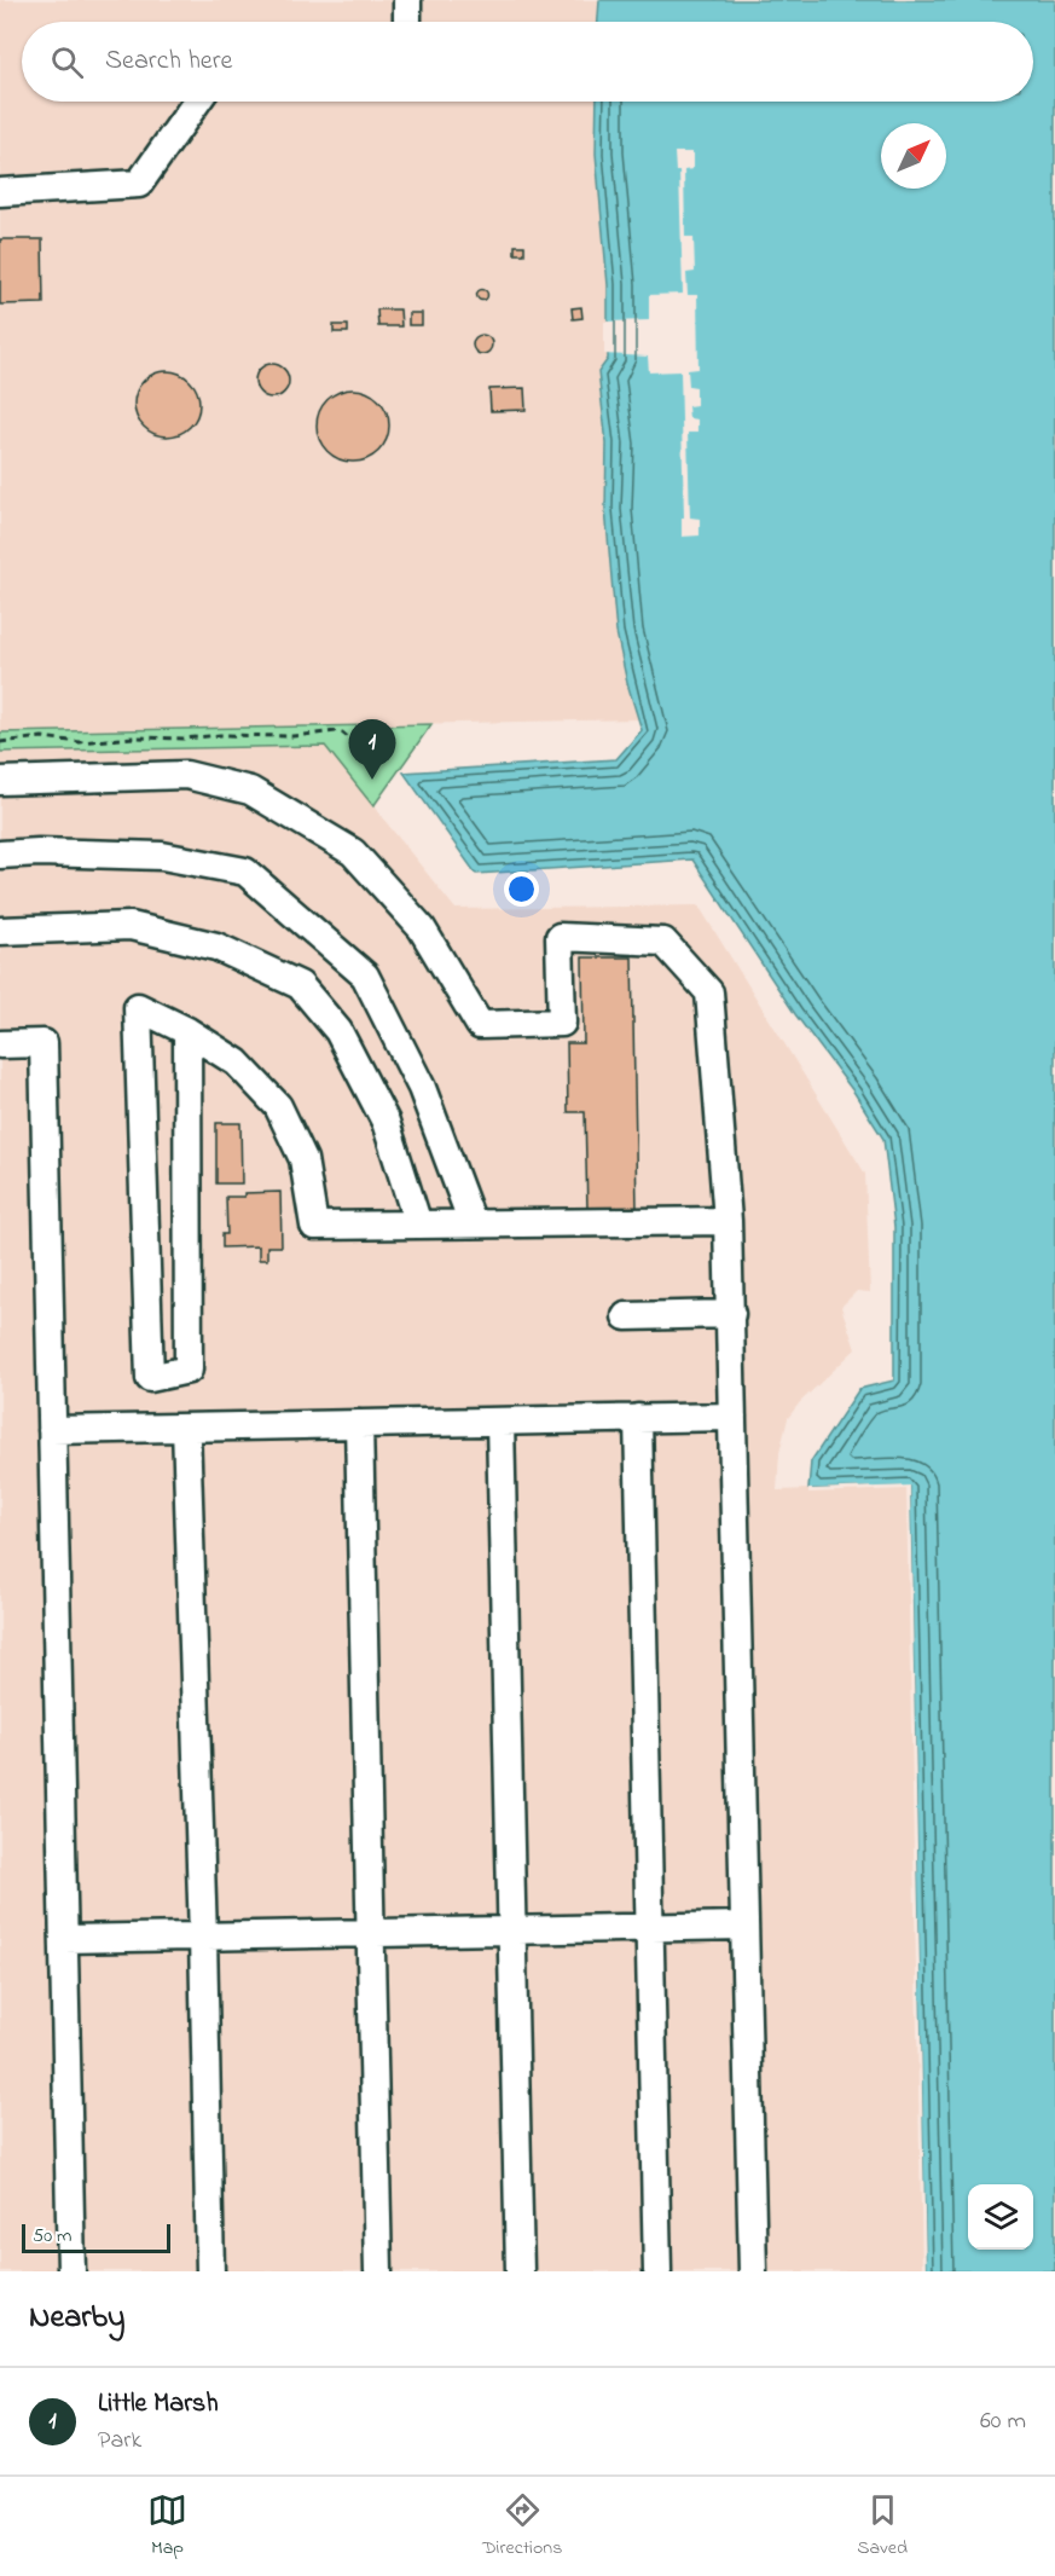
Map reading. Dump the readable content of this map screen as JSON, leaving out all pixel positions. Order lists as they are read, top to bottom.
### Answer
{
  "scale_bar": "50 m",
  "north": "top right",
  "page": {
    "search": "Search here",
    "pins": "1",
    "scale": "50 m",
    "heading": "Nearby",
    "list": [
      {
        "mark": "1",
        "name": "Little Marsh",
        "note": "Park",
        "value": "60 m"
      }
    ],
    "nav": ["Map", "Directions", "Saved"]
  }
}
